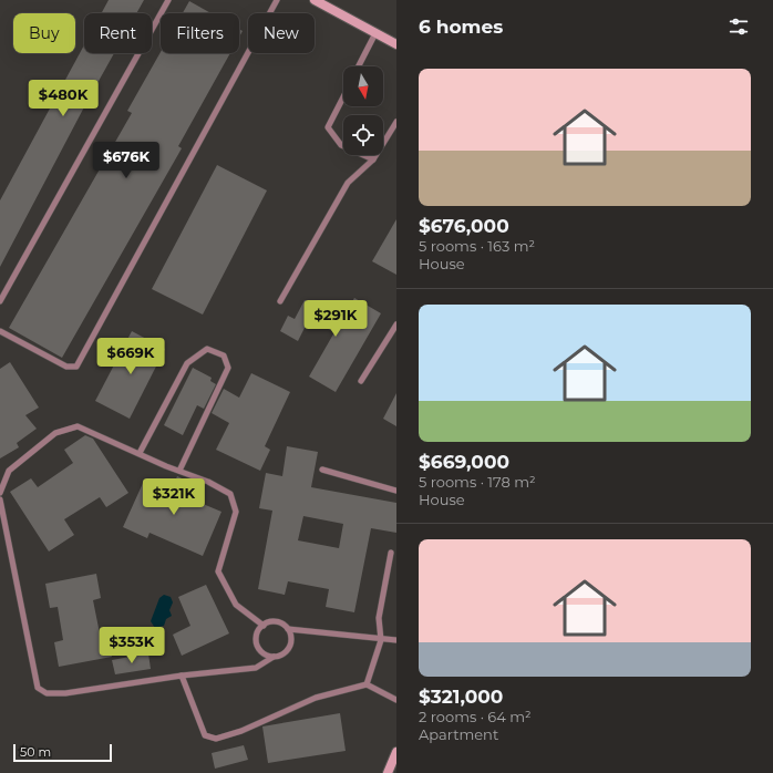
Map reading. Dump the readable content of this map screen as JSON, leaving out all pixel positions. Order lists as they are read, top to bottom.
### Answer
{
  "scale_bar": "50 m",
  "north": "bottom",
  "page": {
    "heading": "6 homes",
    "chip": [
      "Buy",
      "Rent",
      "Filters",
      "New"
    ],
    "list": [
      {
        "name": "$676,000",
        "note": "5 rooms · 163 m² · House"
      },
      {
        "name": "$669,000",
        "note": "5 rooms · 178 m² · House"
      },
      {
        "name": "$321,000",
        "note": "2 rooms · 64 m² · Apartment"
      }
    ],
    "price": [
      "$480K",
      "$676K",
      "$291K",
      "$669K",
      "$321K",
      "$353K"
    ],
    "scale": "50 m"
  }
}
